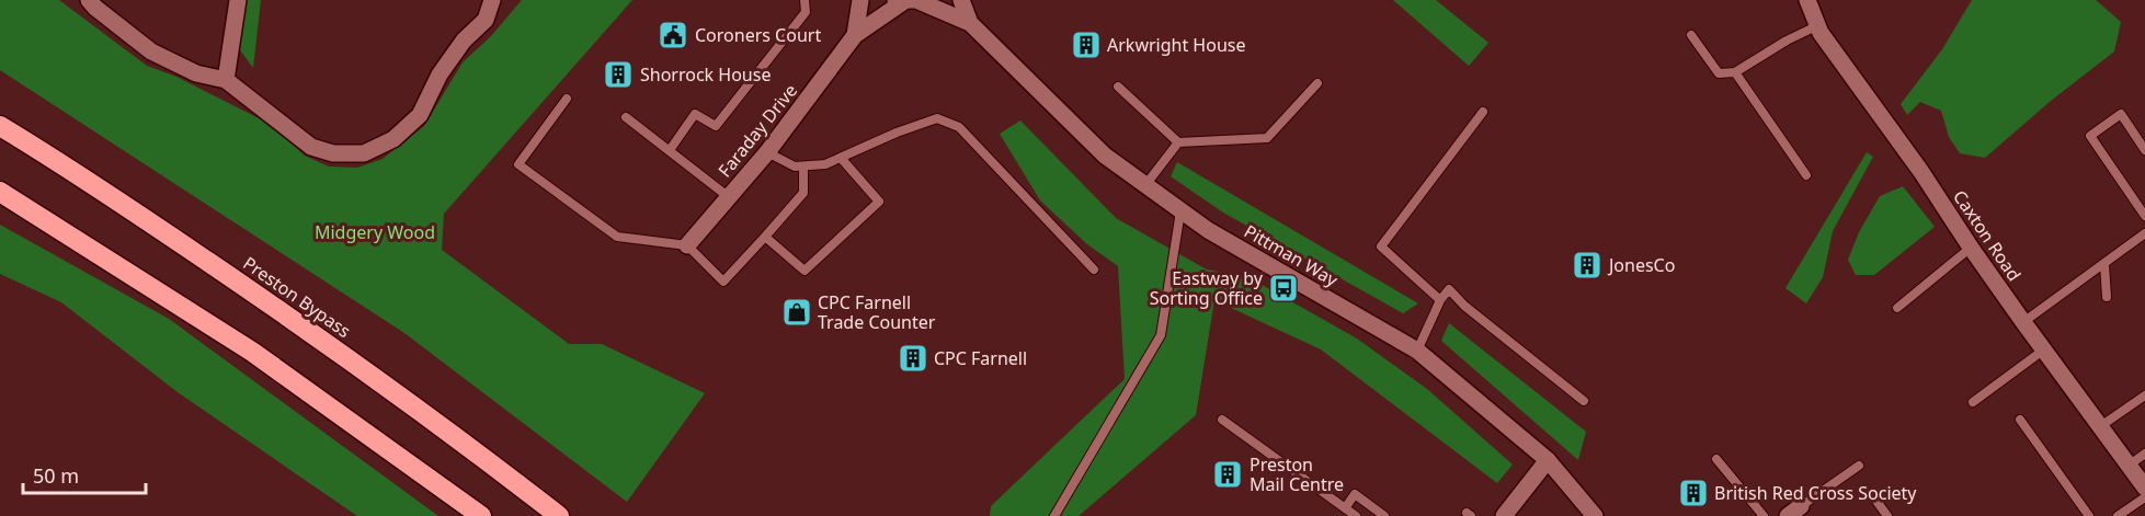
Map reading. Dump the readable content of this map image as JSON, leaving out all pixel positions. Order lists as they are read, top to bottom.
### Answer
{
  "streets": {
    "highway": ["Preston Bypass"],
    "street": ["Faraday Drive", "Caxton Road", "Pittman Way"]
  },
  "crossings": [
    ["Faraday Drive", "Pittman Way"]
  ],
  "parks": ["Midgery Wood"],
  "places": {
    "public building": ["Coroners Court"],
    "building": [
      "Arkwright House",
      "Shorrock House",
      "JonesCo",
      "CPC Farnell",
      "Preston Mail Centre",
      "British Red Cross Society"
    ],
    "bus stop": ["Eastway by Sorting Office"],
    "shop": ["CPC Farnell Trade Counter"]
  },
  "scale_bar": "50 m"
}
